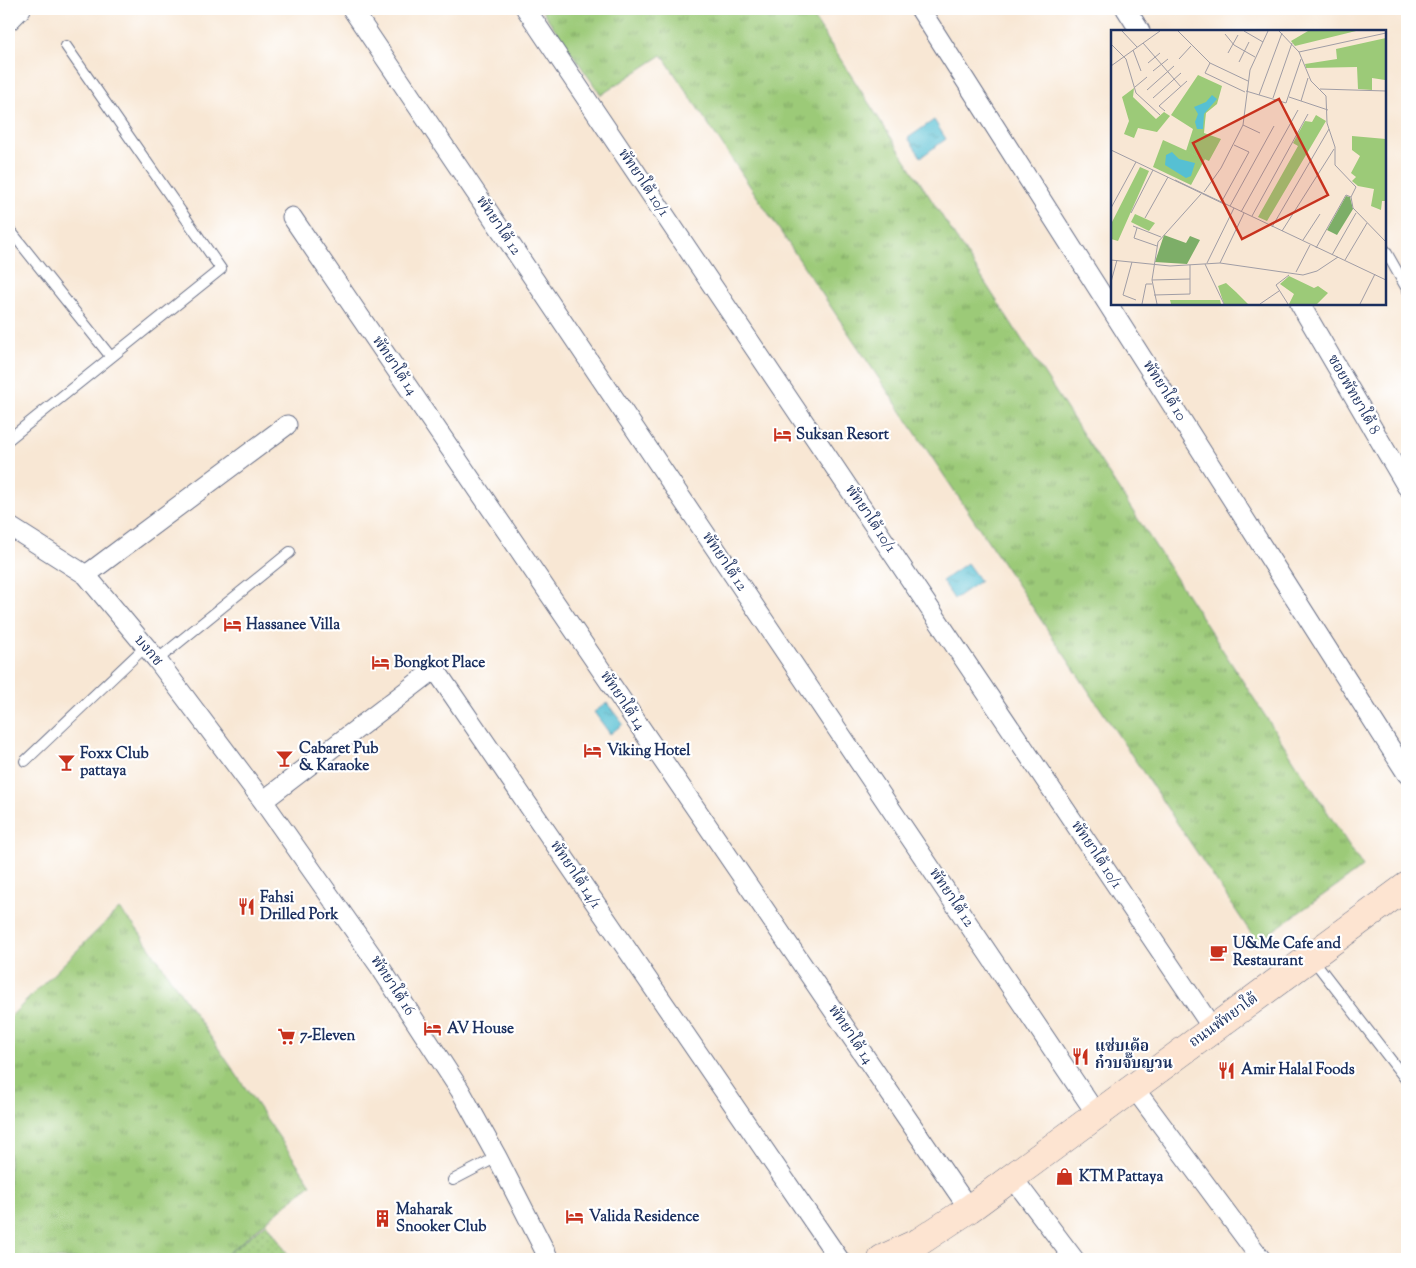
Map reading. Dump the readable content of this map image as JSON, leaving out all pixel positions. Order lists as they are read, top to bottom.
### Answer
{
  "streets": {
    "main road": ["ถนนพัทยาใต้"],
    "street": [
      "พัทยาใต้ 10/1",
      "พัทยาใต้ 12",
      "พัทยาใต้ 14",
      "พัทยาใต้ 10",
      "ซอยพัทยาใต้ 8",
      "บงกช",
      "พัทยาใต้ 14/1",
      "พัทยาใต้ 16"
    ]
  },
  "crossings": [
    ["พัทยาใต้ 10/1", "ถนนพัทยาใต้"],
    ["พัทยาใต้ 12", "ถนนพัทยาใต้"],
    ["พัทยาใต้ 14", "ถนนพัทยาใต้"],
    ["บงกช", "พัทยาใต้ 14/1"],
    ["บงกช", "พัทยาใต้ 16"],
    ["พัทยาใต้ 14/1", "พัทยาใต้ 16"]
  ],
  "places": {
    "hotel": [
      "Suksan Resort",
      "Hassanee Villa",
      "Bongkot Place",
      "Viking Hotel",
      "AV House",
      "Valida Residence"
    ],
    "bar": ["Cabaret Pub & Karaoke", "Foxx Club pattaya"],
    "restaurant": ["Fahsi Drilled Pork", "แซ่บเด้อ ก๋วบจั๊บญวน", "Amir Halal Foods"],
    "cafe": ["U&Me Cafe and Restaurant"],
    "supermarket": ["7-Eleven"],
    "shop": ["KTM Pattaya"],
    "building": ["Maharak Snooker Club"]
  }
}
